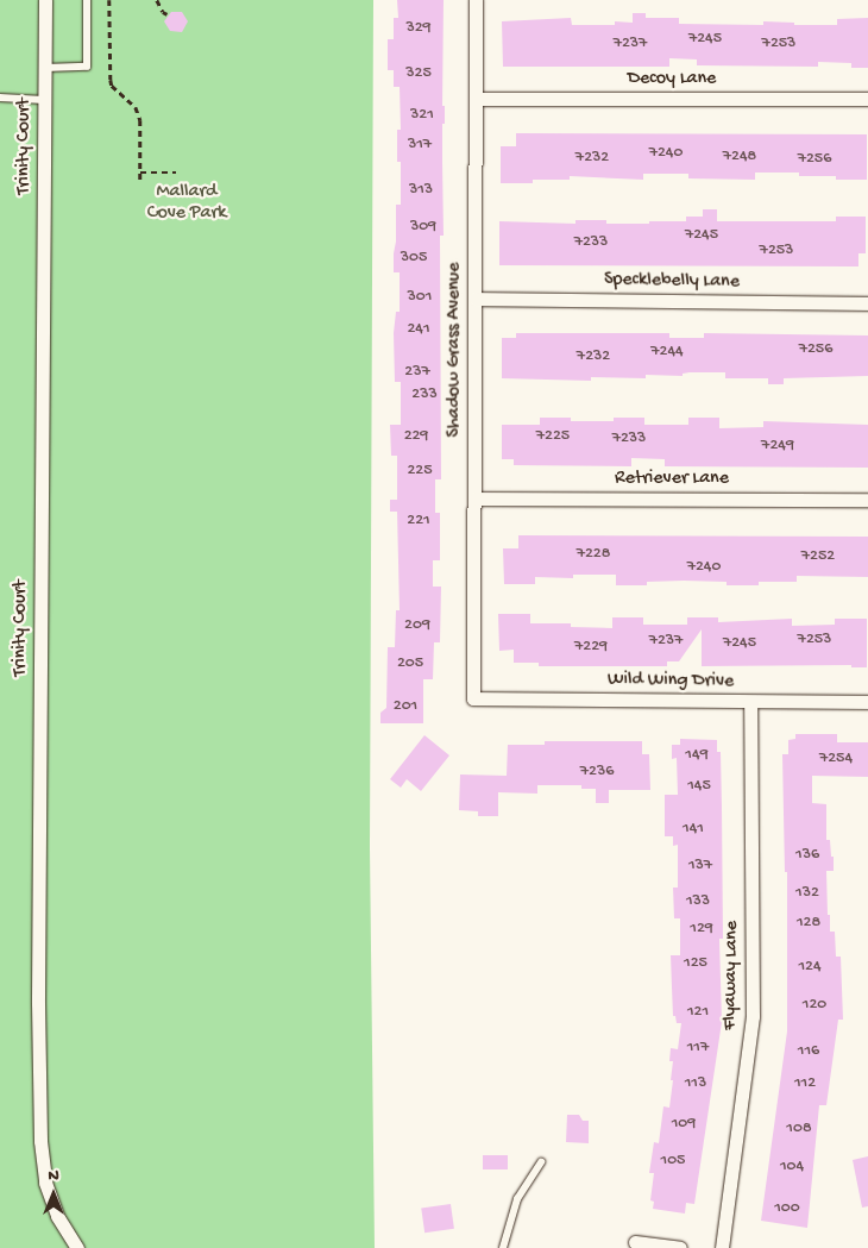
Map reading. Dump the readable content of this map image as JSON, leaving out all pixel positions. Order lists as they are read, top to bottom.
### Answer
{
  "streets": {
    "street": [
      "Decoy Lane",
      "Trinity Court",
      "Specklebelly Lane",
      "Shadow Grass Avenue",
      "Retriever Lane",
      "Wild Wing Drive",
      "Flyaway Lane"
    ]
  },
  "crossings": [
    ["Decoy Lane", "Shadow Grass Avenue"],
    ["Specklebelly Lane", "Shadow Grass Avenue"],
    ["Shadow Grass Avenue", "Retriever Lane"],
    ["Shadow Grass Avenue", "Wild Wing Drive"],
    ["Wild Wing Drive", "Flyaway Lane"]
  ],
  "parks": ["Mallard Cove Park"],
  "house_numbers": [
    "329",
    "7245",
    "7237",
    "7253",
    "325",
    "321",
    "317",
    "7240",
    "7248",
    "7232",
    "7256",
    "313",
    "309",
    "7245",
    "7233",
    "7253",
    "305",
    "301",
    "241",
    "7256",
    "7244",
    "7232",
    "237",
    "233",
    "229",
    "7225",
    "7233",
    "7249",
    "225",
    "221",
    "7228",
    "7252",
    "7240",
    "209",
    "7253",
    "7237",
    "7245",
    "7229",
    "205",
    "201",
    "149",
    "7254",
    "7236",
    "145",
    "141",
    "136",
    "137",
    "132",
    "133",
    "128",
    "129",
    "125",
    "124",
    "120",
    "121",
    "117",
    "116",
    "113",
    "112",
    "109",
    "108",
    "105",
    "104",
    "100"
  ],
  "north": "top"
}
